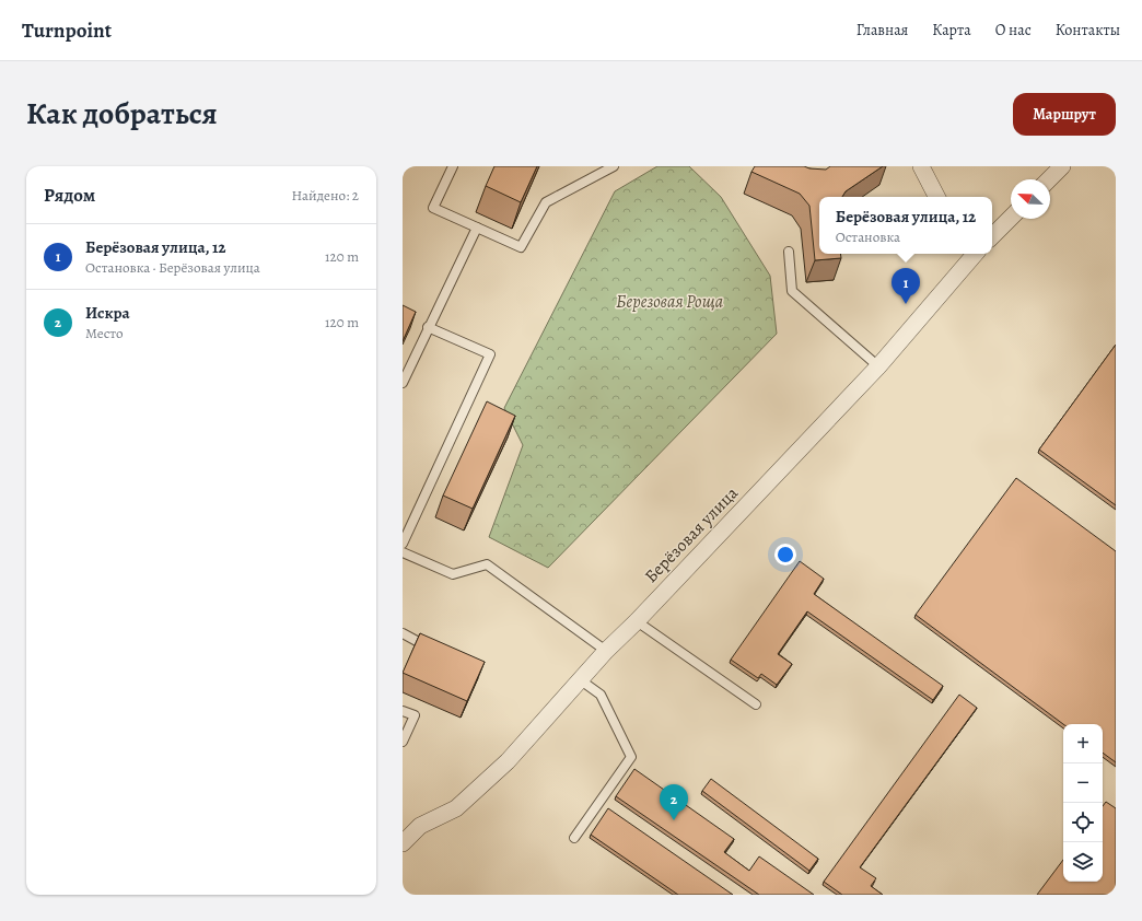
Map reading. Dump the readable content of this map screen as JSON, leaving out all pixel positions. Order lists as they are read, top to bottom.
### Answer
{
  "streets": {
    "street": ["Берёзовая улица"]
  },
  "parks": ["Березовая Роща"],
  "north": "top left",
  "page": {
    "header": "Turnpoint",
    "nav": [
      "Главная",
      "Карта",
      "О нас",
      "Контакты"
    ],
    "title": "Как добраться",
    "buttons": "Маршрут",
    "heading": ["Рядом", "Найдено: 2"],
    "popup": ["Берёзовая улица, 12", "Остановка"],
    "list": [
      {
        "mark": "1",
        "name": "Берёзовая улица, 12",
        "note": "Остановка · Берёзовая улица",
        "value": "120 m"
      },
      {
        "mark": "2",
        "name": "Искра",
        "note": "Место",
        "value": "120 m"
      }
    ],
    "pins": ["1", "2"],
    "map_buttons": ["+", "−"]
  }
}
